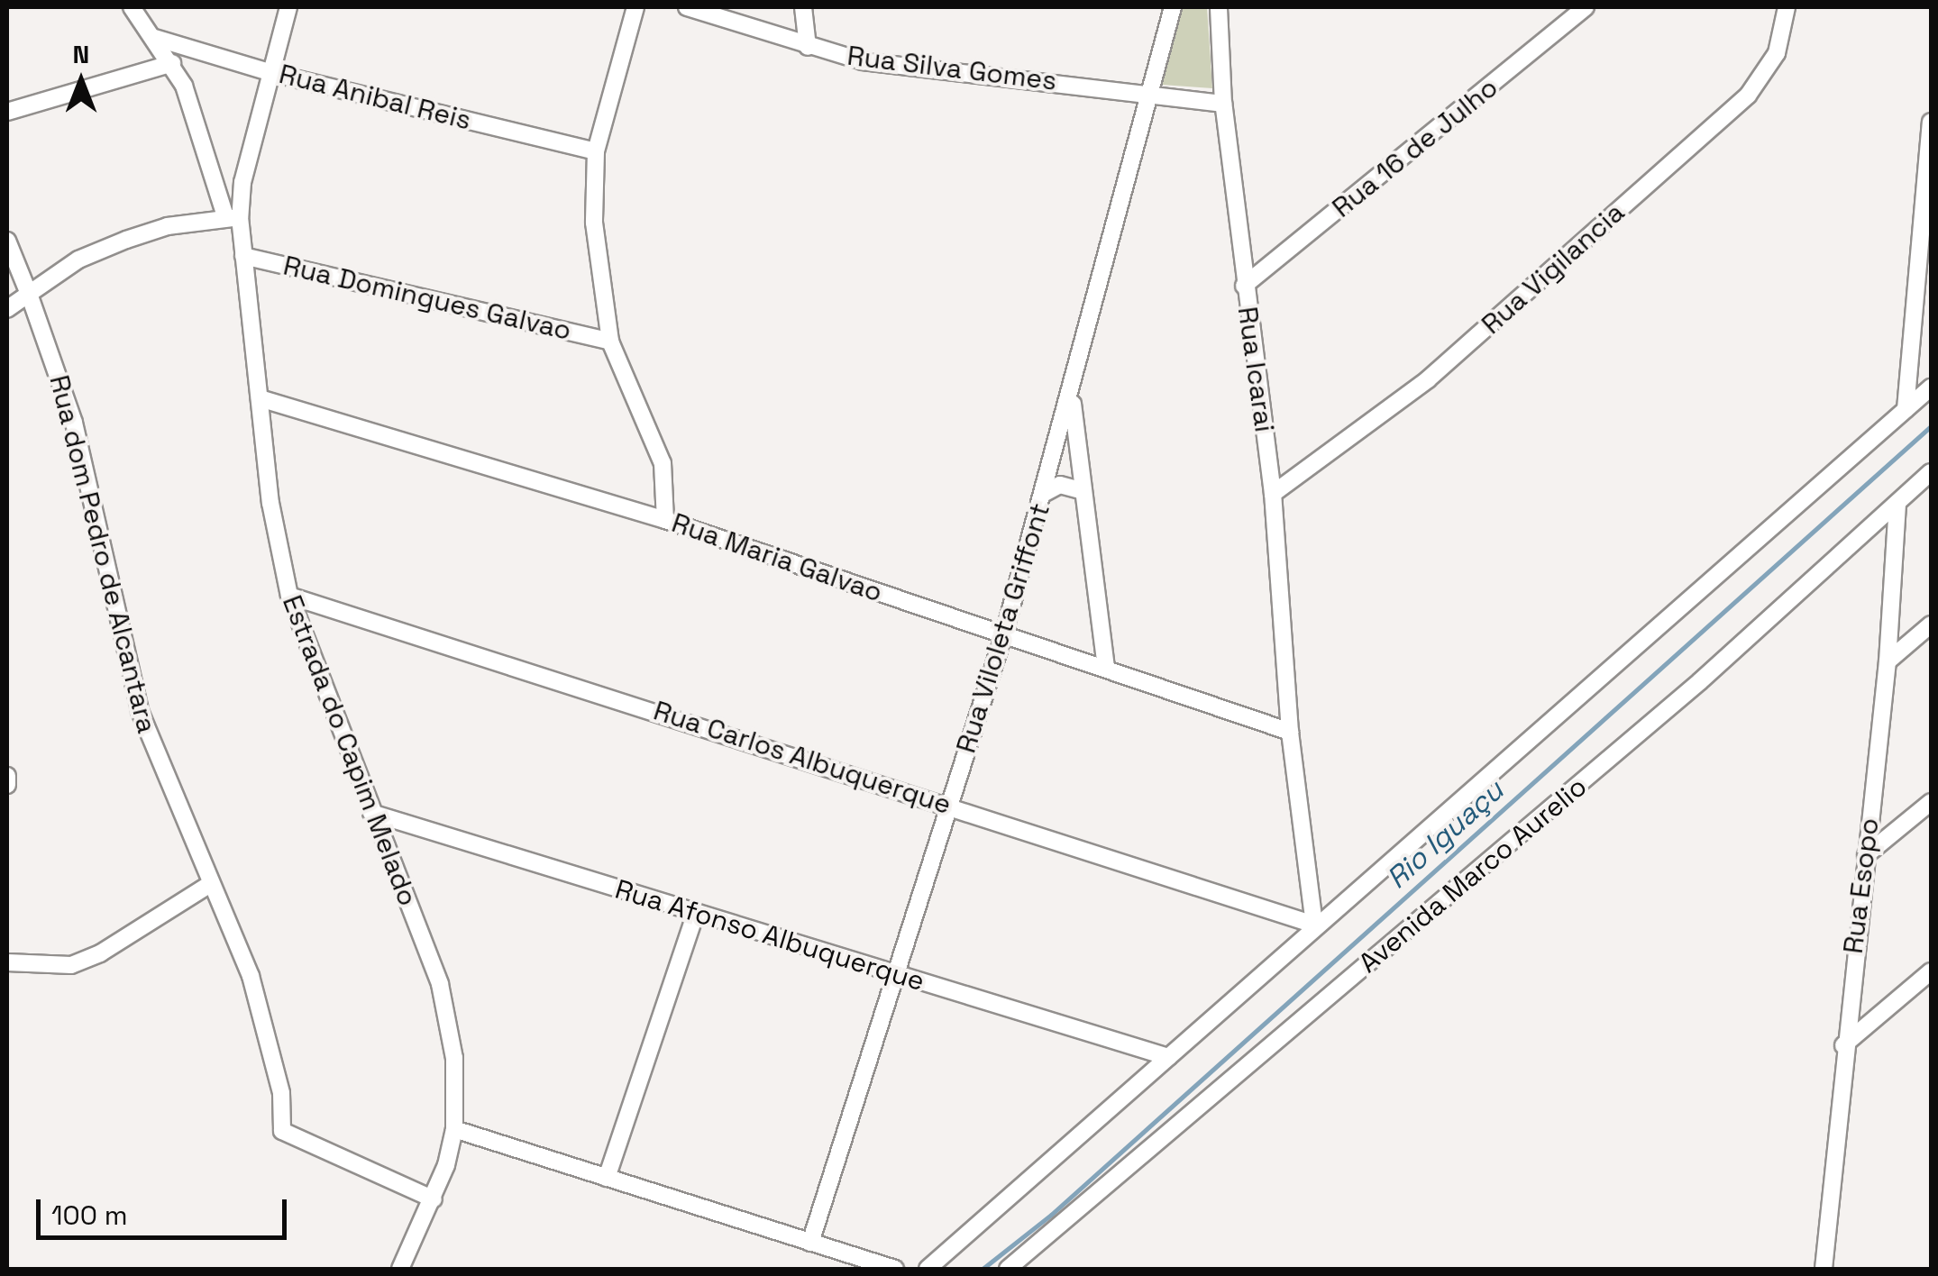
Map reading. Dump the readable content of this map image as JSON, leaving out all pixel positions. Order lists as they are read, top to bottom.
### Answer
{
  "streets": {
    "street": [
      "Rua Silva Gomes",
      "Rua Anibal Reis",
      "Rua 16 de Julho",
      "Rua Vigilancia",
      "Rua Domingues Galvao",
      "Rua Icarai",
      "Rua dom Pedro de Alcantara",
      "Rua Maria Galvao",
      "Rua Viloleta Griffont",
      "Estrada do Capim Melado",
      "Rua Carlos Albuquerque",
      "Avenida Marco Aurelio",
      "Rua Esopo",
      "Rua Afonso Albuquerque"
    ]
  },
  "crossings": [
    ["Rua Silva Gomes", "Rua Icarai"],
    ["Rua Silva Gomes", "Rua Viloleta Griffont"],
    ["Rua Anibal Reis", "Estrada do Capim Melado"],
    ["Rua 16 de Julho", "Rua Icarai"],
    ["Rua Vigilancia", "Rua Icarai"],
    ["Rua Domingues Galvao", "Estrada do Capim Melado"],
    ["Rua Icarai", "Rua Maria Galvao"],
    ["Rua Icarai", "Rua Carlos Albuquerque"],
    ["Rua dom Pedro de Alcantara", "Estrada do Capim Melado"],
    ["Rua Maria Galvao", "Rua Viloleta Griffont"],
    ["Rua Maria Galvao", "Estrada do Capim Melado"],
    ["Rua Viloleta Griffont", "Rua Carlos Albuquerque"],
    ["Rua Viloleta Griffont", "Rua Afonso Albuquerque"],
    ["Estrada do Capim Melado", "Rua Carlos Albuquerque"],
    ["Estrada do Capim Melado", "Rua Afonso Albuquerque"],
    ["Avenida Marco Aurelio", "Rua Esopo"]
  ],
  "water": ["Rio Iguaçu"],
  "scale_bar": "100 m",
  "north": "top"
}
